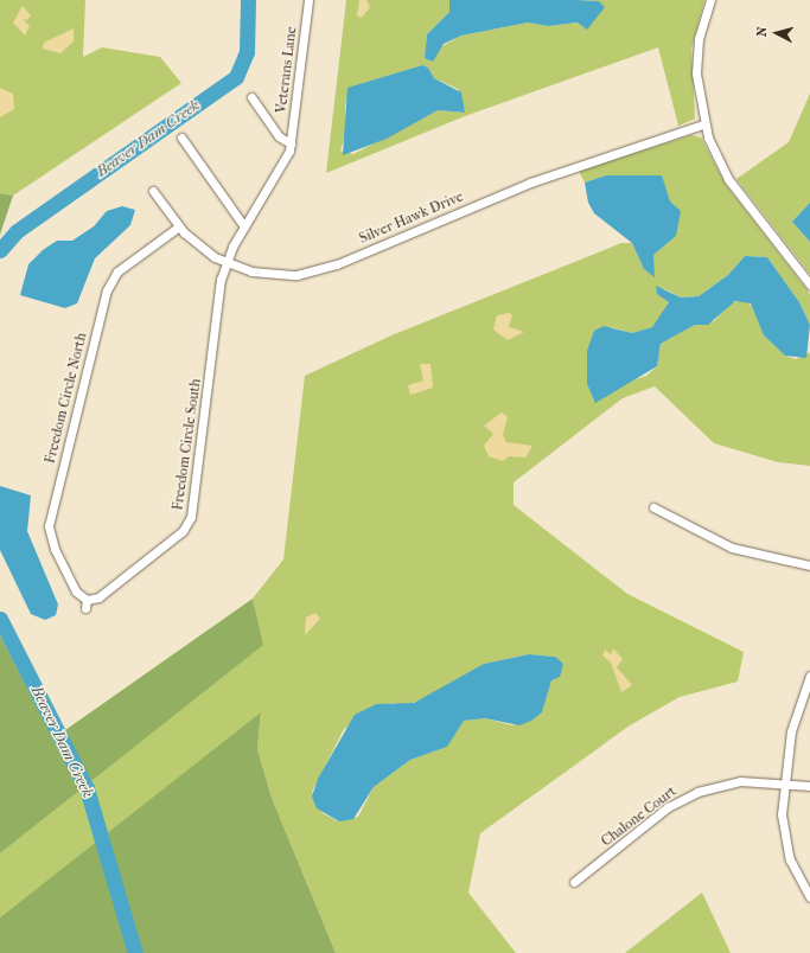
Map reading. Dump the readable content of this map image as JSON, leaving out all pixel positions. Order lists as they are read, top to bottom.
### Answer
{
  "streets": {
    "street": [
      "Veterans Lane",
      "Silver Hawk Drive",
      "Freedom Circle North",
      "Freedom Circle South",
      "Chalone Court"
    ]
  },
  "crossings": [
    ["Veterans Lane", "Silver Hawk Drive"],
    ["Veterans Lane", "Freedom Circle South"],
    ["Silver Hawk Drive", "Freedom Circle North"],
    ["Silver Hawk Drive", "Freedom Circle South"],
    ["Freedom Circle North", "Freedom Circle South"]
  ],
  "water": ["Beaver Dam Creek"],
  "north": "left"
}
